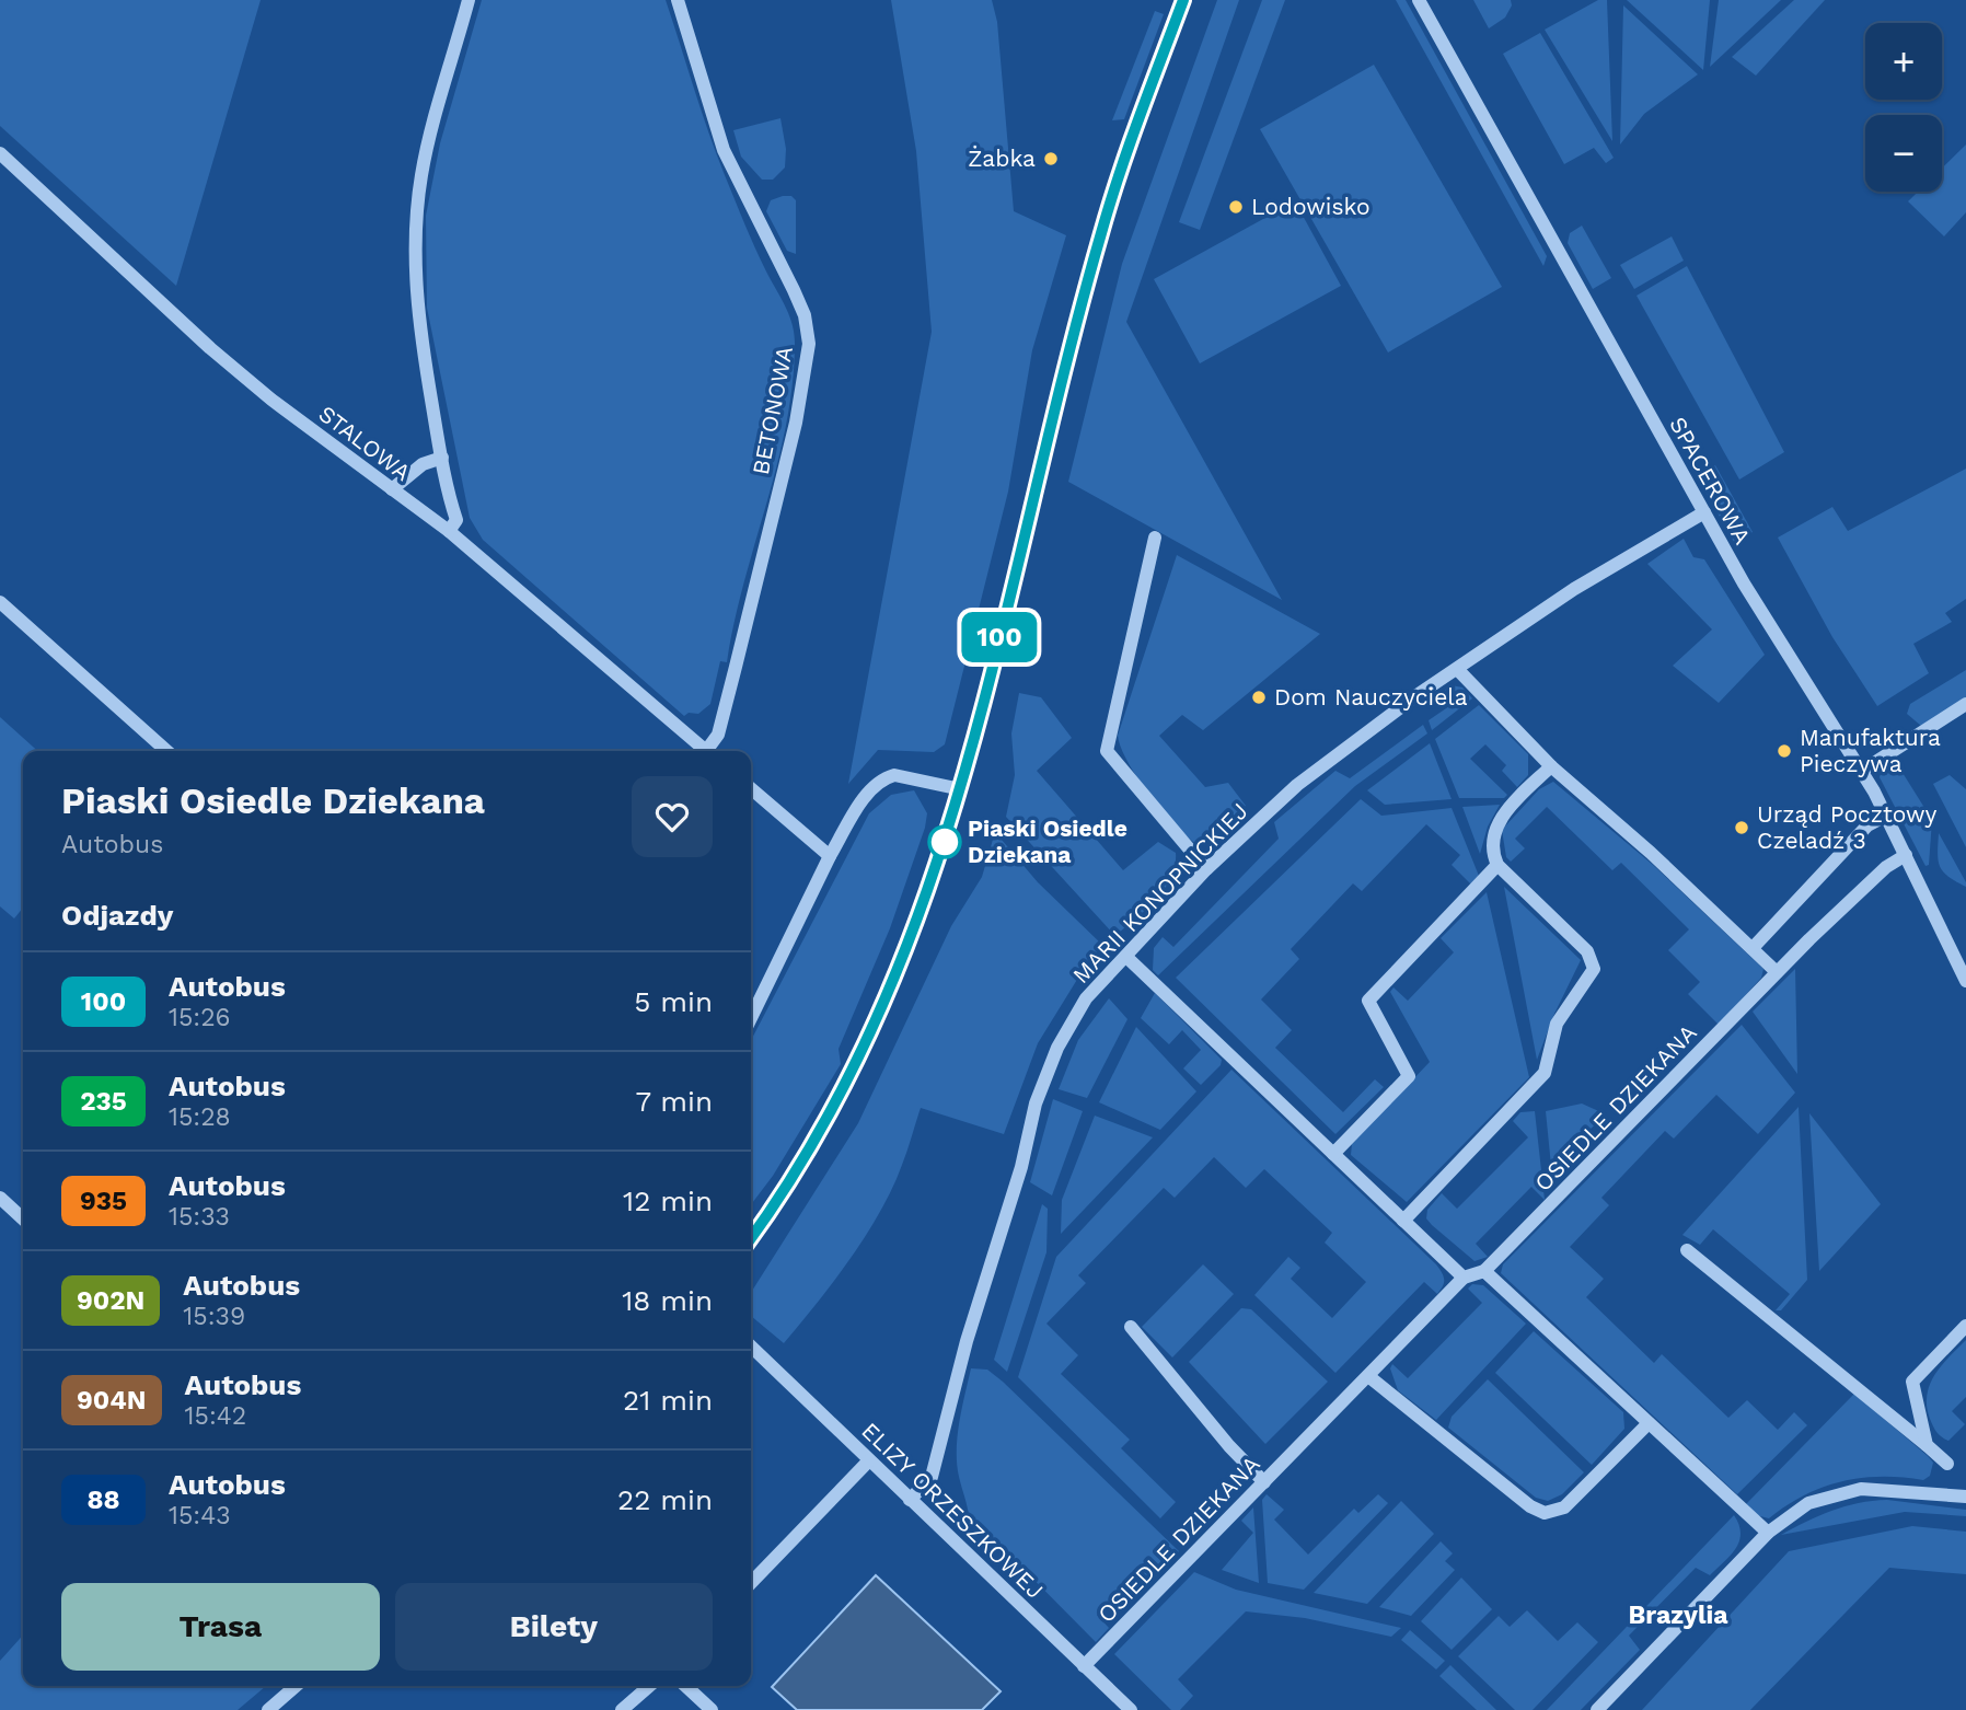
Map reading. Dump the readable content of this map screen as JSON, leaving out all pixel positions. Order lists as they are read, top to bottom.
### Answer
{
  "streets": {
    "street": [
      "BETONOWA",
      "STALOWA",
      "SPACEROWA",
      "MARII KONOPNICKIEJ",
      "OSIEDLE DZIEKANA",
      "ELIZY ORZESZKOWEJ"
    ]
  },
  "crossings": [
    ["SPACEROWA", "MARII KONOPNICKIEJ"],
    ["SPACEROWA", "OSIEDLE DZIEKANA"],
    ["MARII KONOPNICKIEJ", "ELIZY ORZESZKOWEJ"],
    ["OSIEDLE DZIEKANA", "ELIZY ORZESZKOWEJ"]
  ],
  "districts": ["Brazylia"],
  "places": [
    "Żabka",
    "Lodowisko",
    "Dom Nauczyciela",
    "Manufaktura Pieczywa",
    "Urząd Pocztowy Czeladź 3",
    "Piaski Osiedle Dziekana"
  ],
  "lines": ["bus line 100"],
  "page": {
    "on_map": "100",
    "map_buttons": ["+", "−"],
    "heading": [
      ["Piaski Osiedle Dziekana", "Autobus"],
      "Odjazdy"
    ],
    "list": [
      {
        "mark": "100",
        "name": "Autobus",
        "note": "15:26",
        "value": "5 min"
      },
      {
        "mark": "235",
        "name": "Autobus",
        "note": "15:28",
        "value": "7 min"
      },
      {
        "mark": "935",
        "name": "Autobus",
        "note": "15:33",
        "value": "12 min"
      },
      {
        "mark": "902N",
        "name": "Autobus",
        "note": "15:39",
        "value": "18 min"
      },
      {
        "mark": "904N",
        "name": "Autobus",
        "note": "15:42",
        "value": "21 min"
      },
      {
        "mark": "88",
        "name": "Autobus",
        "note": "15:43",
        "value": "22 min"
      }
    ],
    "buttons": ["Trasa", "Bilety"]
  }
}
